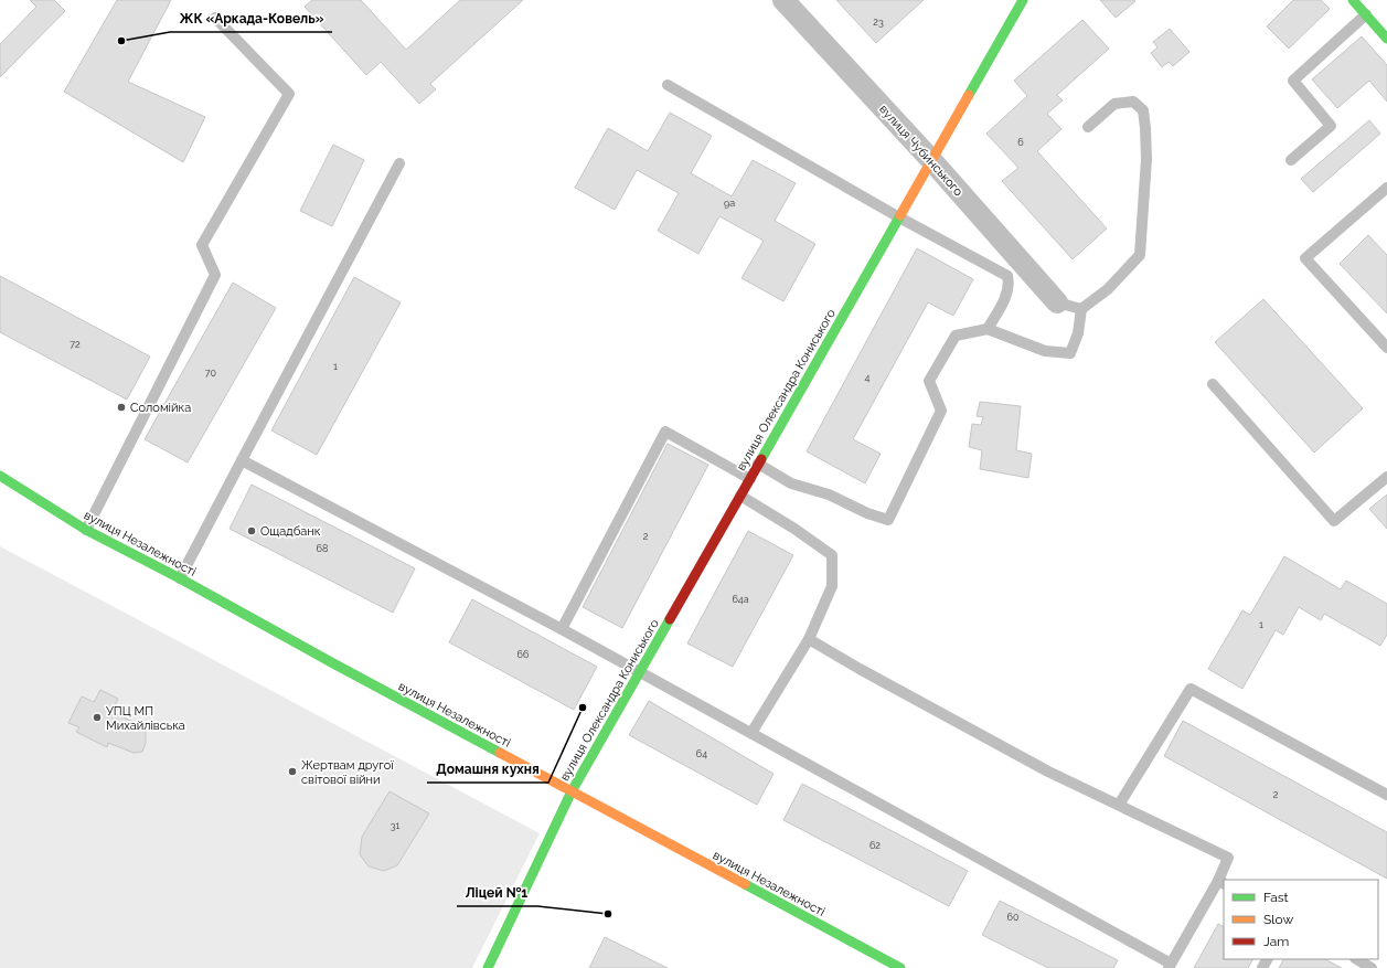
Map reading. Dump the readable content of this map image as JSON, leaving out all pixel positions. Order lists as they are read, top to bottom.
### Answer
{
  "streets": {
    "street": ["вулиця Чубинського", "вулиця Олександра Кониського", "вулиця Незалежності"]
  },
  "crossings": [
    ["вулиця Чубинського", "вулиця Олександра Кониського"],
    ["вулиця Олександра Кониського", "вулиця Незалежності"]
  ],
  "places": [
    "ЖК «Аркада-Ковель»",
    "Соломійка",
    "Ощадбанк",
    "Домашня кухня",
    "УПЦ МП Михайлівська",
    "Жертвам другої світової війни",
    "Ліцей №1"
  ],
  "house_numbers": [
    "23",
    "6",
    "9а",
    "72",
    "1",
    "70",
    "4",
    "2",
    "68",
    "64а",
    "1",
    "66",
    "64",
    "2",
    "31",
    "62",
    "60"
  ],
  "legend": ["Fast", "Slow", "Jam"]
}
